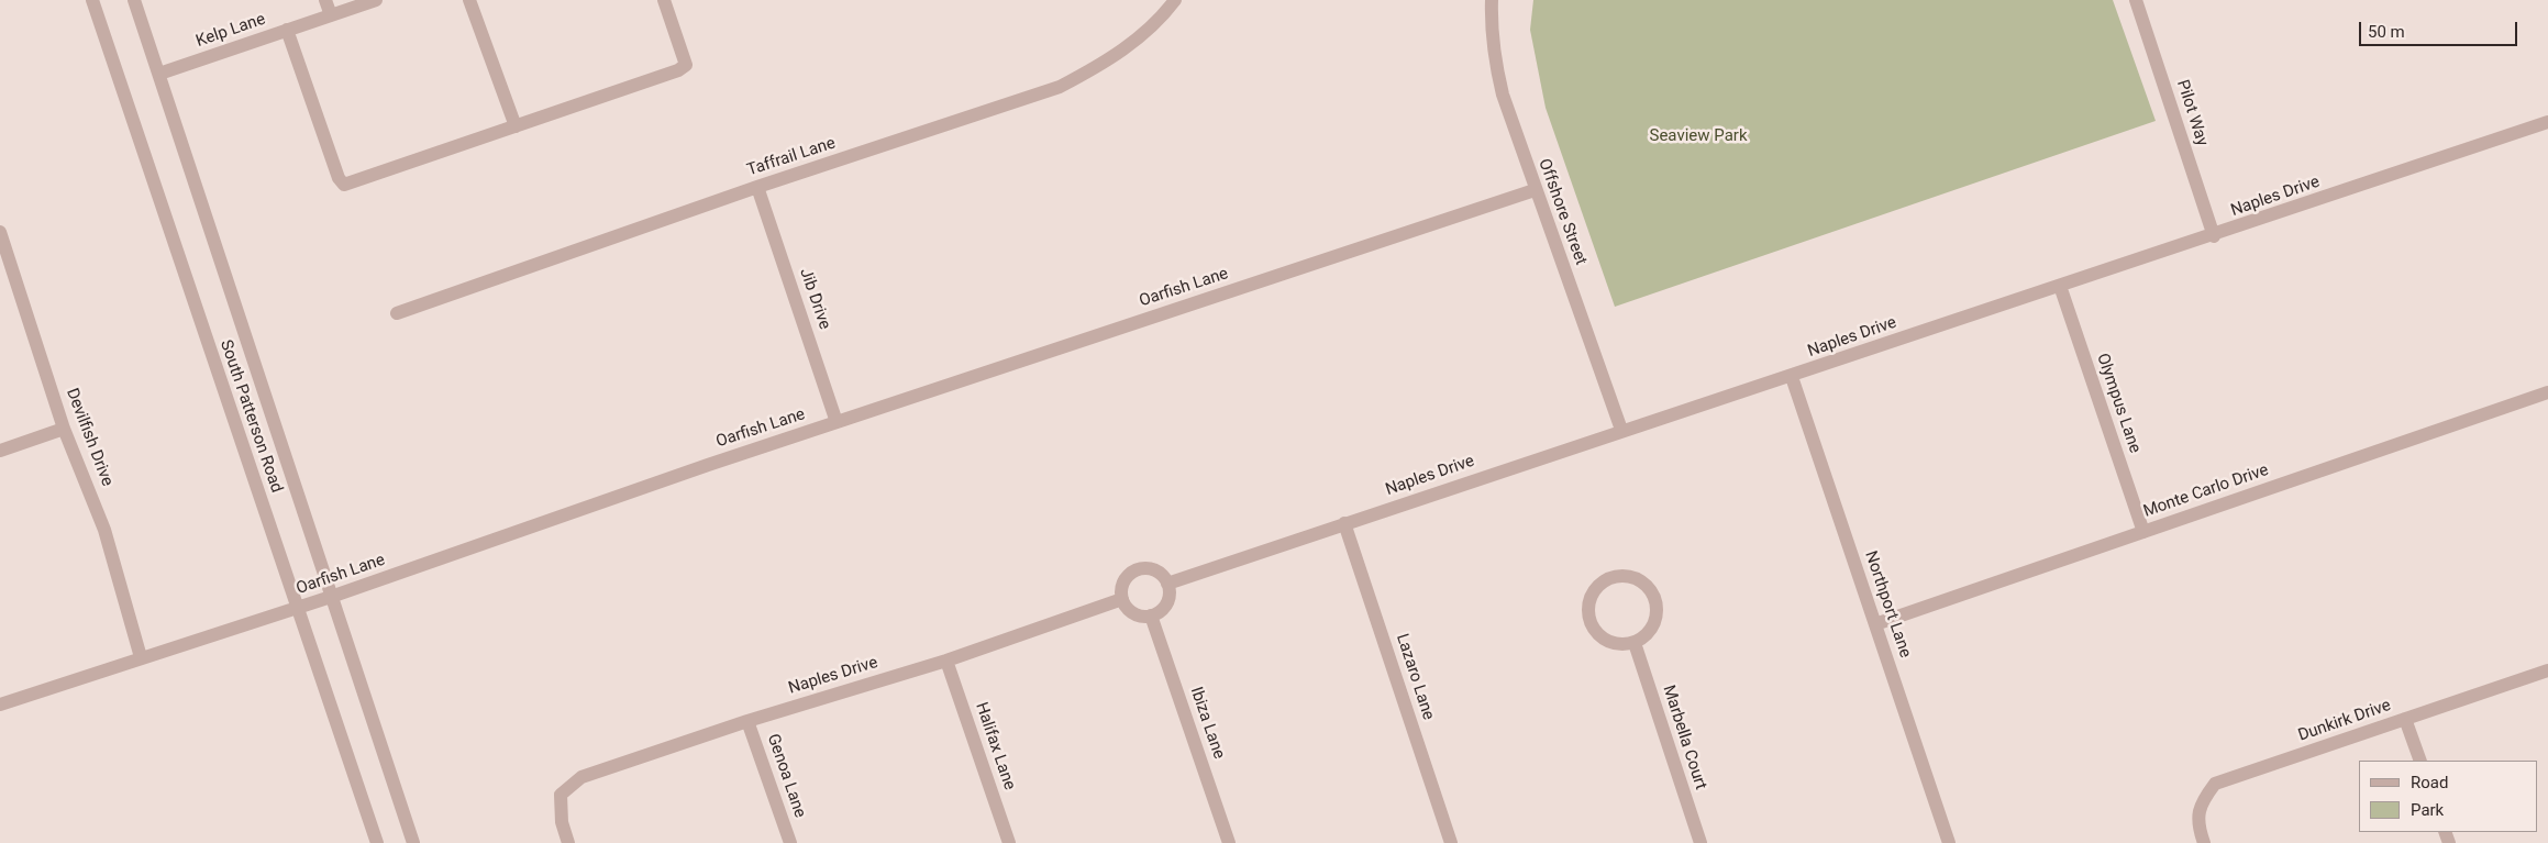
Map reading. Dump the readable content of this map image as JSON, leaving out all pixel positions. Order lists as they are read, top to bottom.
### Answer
{
  "streets": {
    "street": [
      "Kelp Lane",
      "Pilot Way",
      "Taffrail Lane",
      "Naples Drive",
      "Offshore Street",
      "Oarfish Lane",
      "Jib Drive",
      "Olympus Lane",
      "South Patterson Road",
      "Devilfish Drive",
      "Monte Carlo Drive",
      "Northport Lane",
      "Lazaro Lane",
      "Dunkirk Drive",
      "Ibiza Lane",
      "Marbella Court",
      "Halifax Lane",
      "Genoa Lane"
    ]
  },
  "crossings": [
    ["Kelp Lane", "South Patterson Road"],
    ["Pilot Way", "Naples Drive"],
    ["Taffrail Lane", "Jib Drive"],
    ["Naples Drive", "Offshore Street"],
    ["Naples Drive", "Olympus Lane"],
    ["Naples Drive", "Northport Lane"],
    ["Naples Drive", "Lazaro Lane"],
    ["Naples Drive", "Ibiza Lane"],
    ["Naples Drive", "Halifax Lane"],
    ["Naples Drive", "Genoa Lane"],
    ["Offshore Street", "Oarfish Lane"],
    ["Oarfish Lane", "Jib Drive"],
    ["Oarfish Lane", "South Patterson Road"],
    ["Oarfish Lane", "Devilfish Drive"],
    ["Olympus Lane", "Monte Carlo Drive"],
    ["Monte Carlo Drive", "Northport Lane"]
  ],
  "parks": ["Seaview Park"],
  "legend": ["Road", "Park"],
  "scale_bar": "50 m"
}
